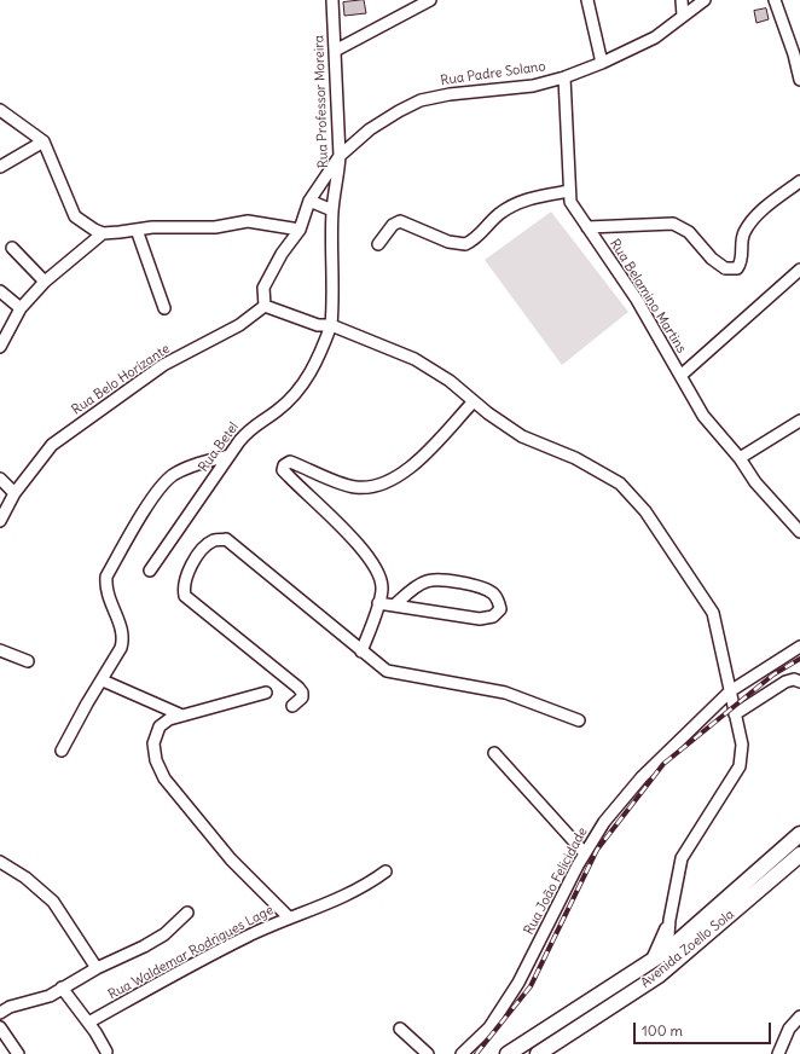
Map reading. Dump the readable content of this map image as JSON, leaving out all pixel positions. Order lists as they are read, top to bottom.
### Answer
{
  "streets": {
    "main road": ["Avenida Zoello Sola"],
    "street": [
      "Rua Padre Solano",
      "Rua Professor Moreira",
      "Rua Belamino Martins",
      "Rua Belo Horizante",
      "Rua Betel",
      "Rua João Felicidade",
      "Rua Waldemar Rodrigues Lage"
    ]
  },
  "crossings": [
    ["Rua Padre Solano", "Rua Professor Moreira"],
    ["Rua Padre Solano", "Rua Belamino Martins"],
    ["Rua Professor Moreira", "Rua Betel"]
  ],
  "scale_bar": "100 m"
}
